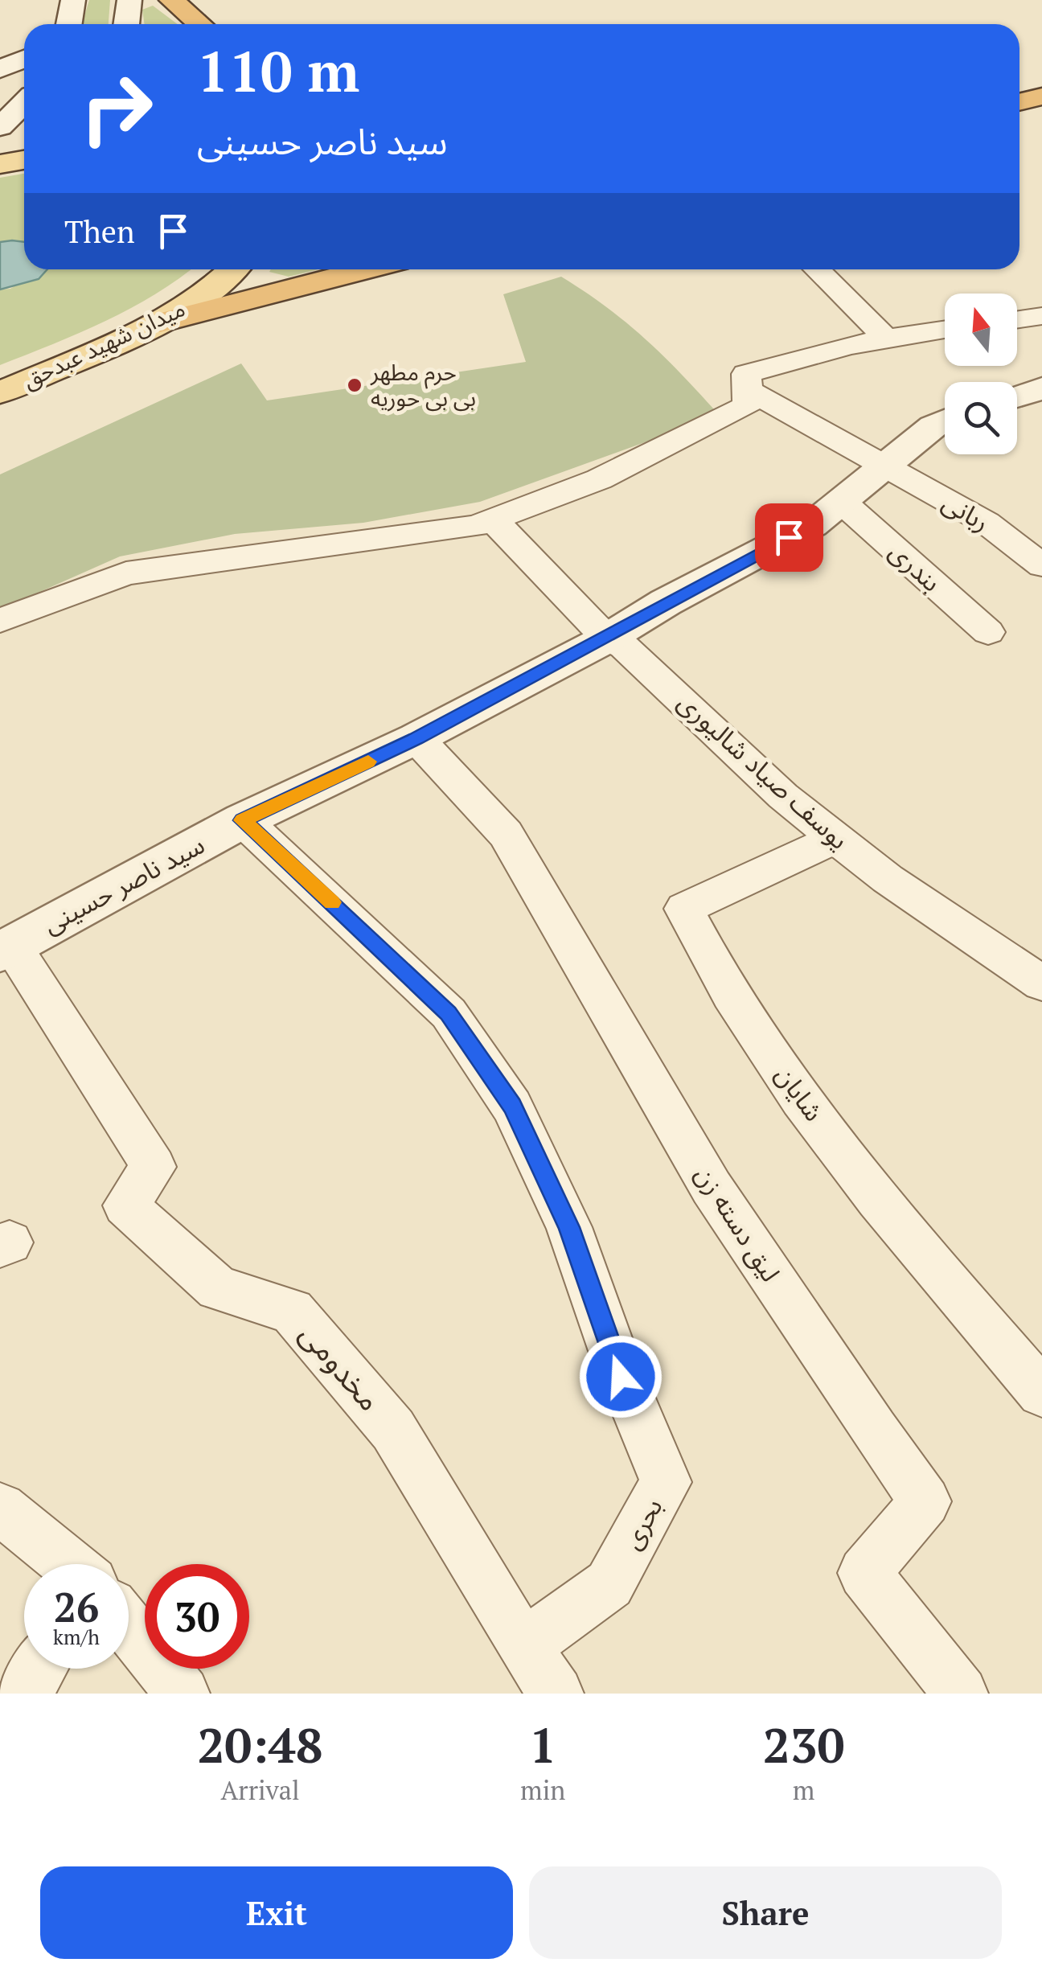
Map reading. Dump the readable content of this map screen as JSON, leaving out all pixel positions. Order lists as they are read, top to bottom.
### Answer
{
  "streets": {
    "main road": ["میدان شهید عبدحق"],
    "street": [
      "ربانی",
      "بندری",
      "یوسف صیاد شالیوری",
      "سید ناصر حسینی",
      "شایان",
      "لیق دسته زن",
      "مخدومی",
      "بحری"
    ]
  },
  "crossings": [
    ["ربانی", "سید ناصر حسینی"],
    ["بندری", "سید ناصر حسینی"],
    ["یوسف صیاد شالیوری", "سید ناصر حسینی"],
    ["یوسف صیاد شالیوری", "شایان"],
    ["سید ناصر حسینی", "لیق دسته زن"],
    ["سید ناصر حسینی", "مخدومی"],
    ["سید ناصر حسینی", "بحری"],
    ["مخدومی", "بحری"]
  ],
  "places": ["حرم مطهر بی بی حوریه"],
  "north": "top",
  "page": {
    "turn": ["110 m", "سید ناصر حسینی"],
    "then": "Then",
    "speed": "26 km/h",
    "limit": "30",
    "eta": [
      "20:48",
      "Arrival",
      "1",
      "min",
      "230",
      "m"
    ],
    "buttons": ["Exit", "Share"]
  }
}
